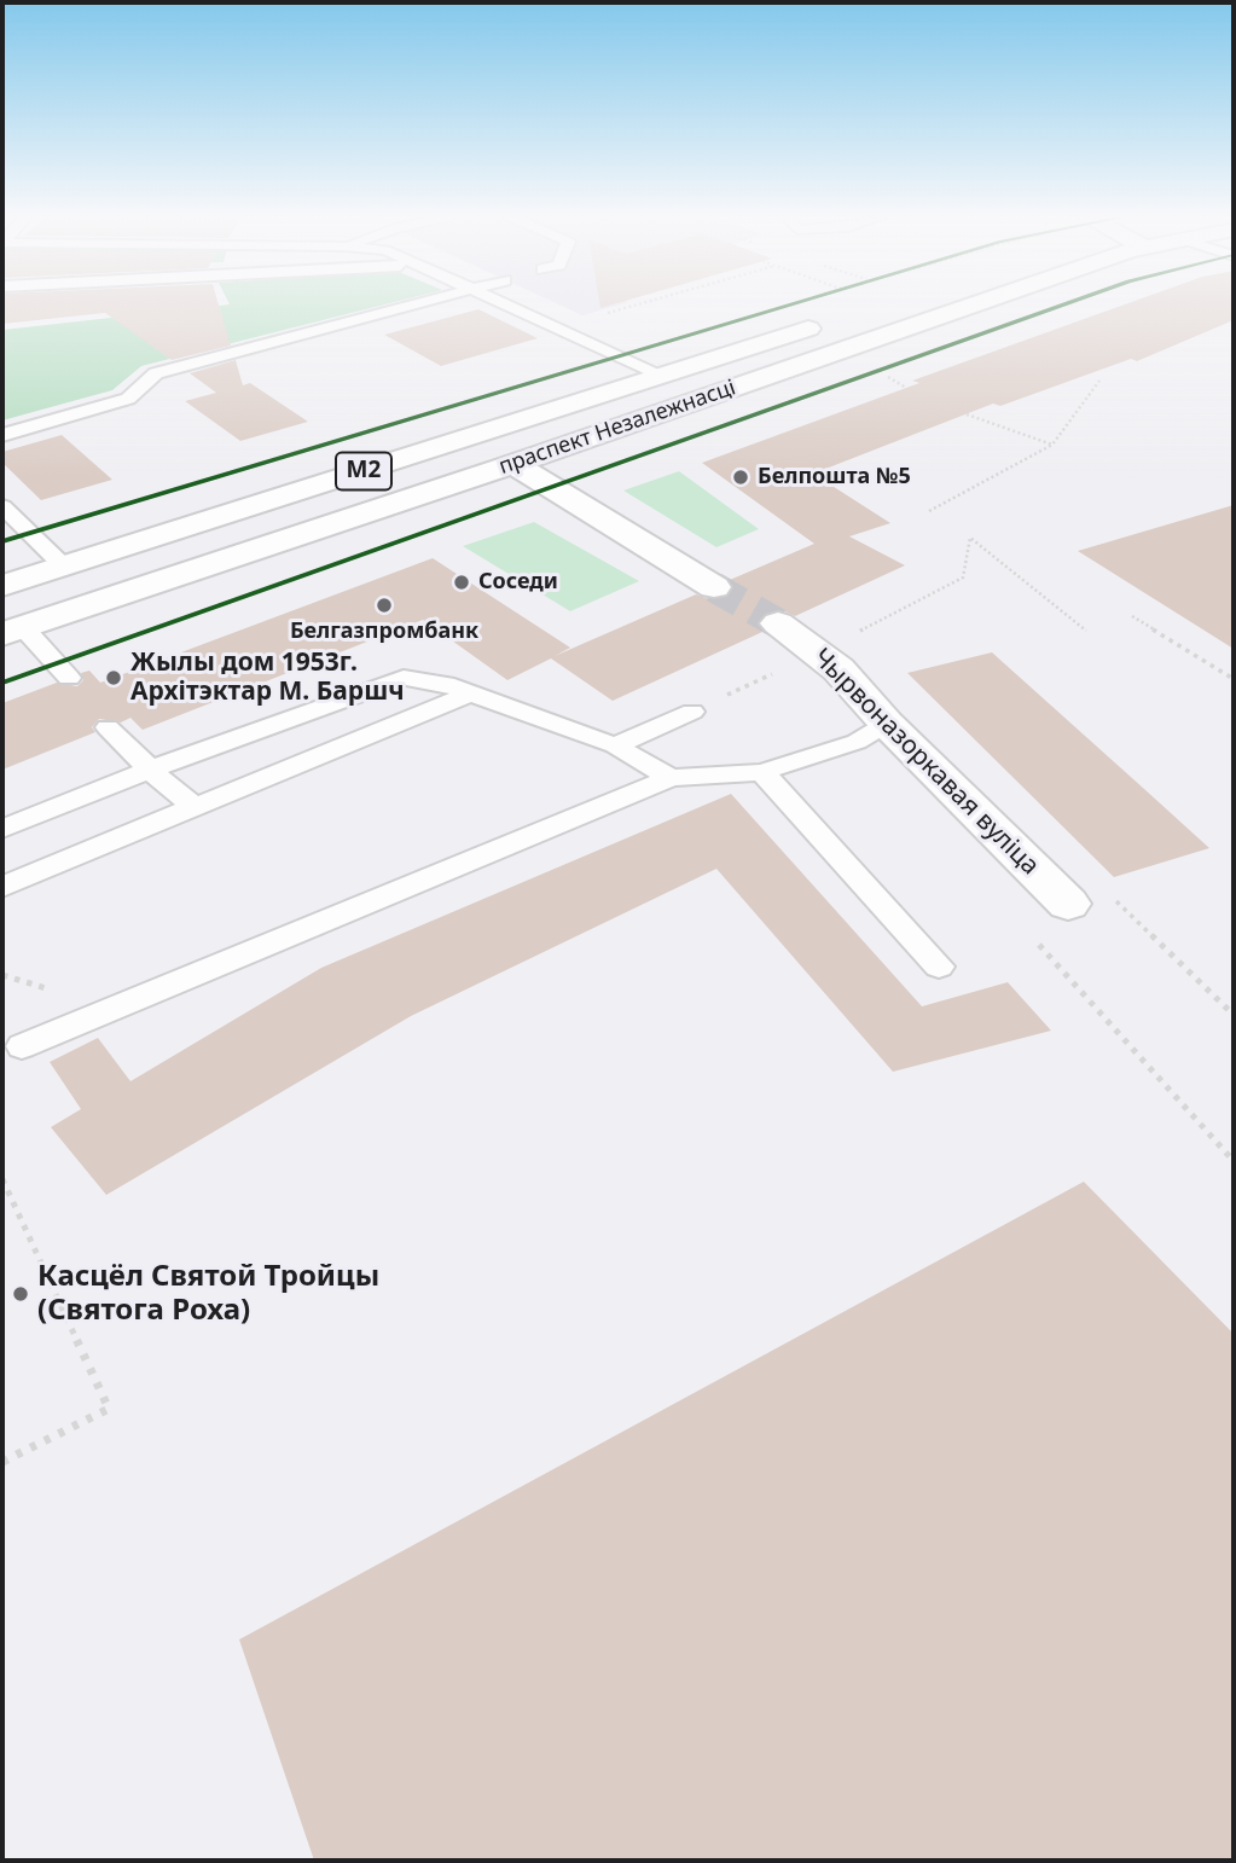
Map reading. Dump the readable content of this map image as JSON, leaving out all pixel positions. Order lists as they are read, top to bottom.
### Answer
{
  "streets": {
    "main road": ["праспект Незалежнасці", "М2", "Чырвоназоркавая вуліца"]
  },
  "places": [
    "Белпошта №5",
    "Соседи",
    "Белгазпромбанк",
    "Жылы дом 1953г. Архітэктар М. Баршч",
    "Касцёл Святой Тройцы (Святога Роха)"
  ]
}
